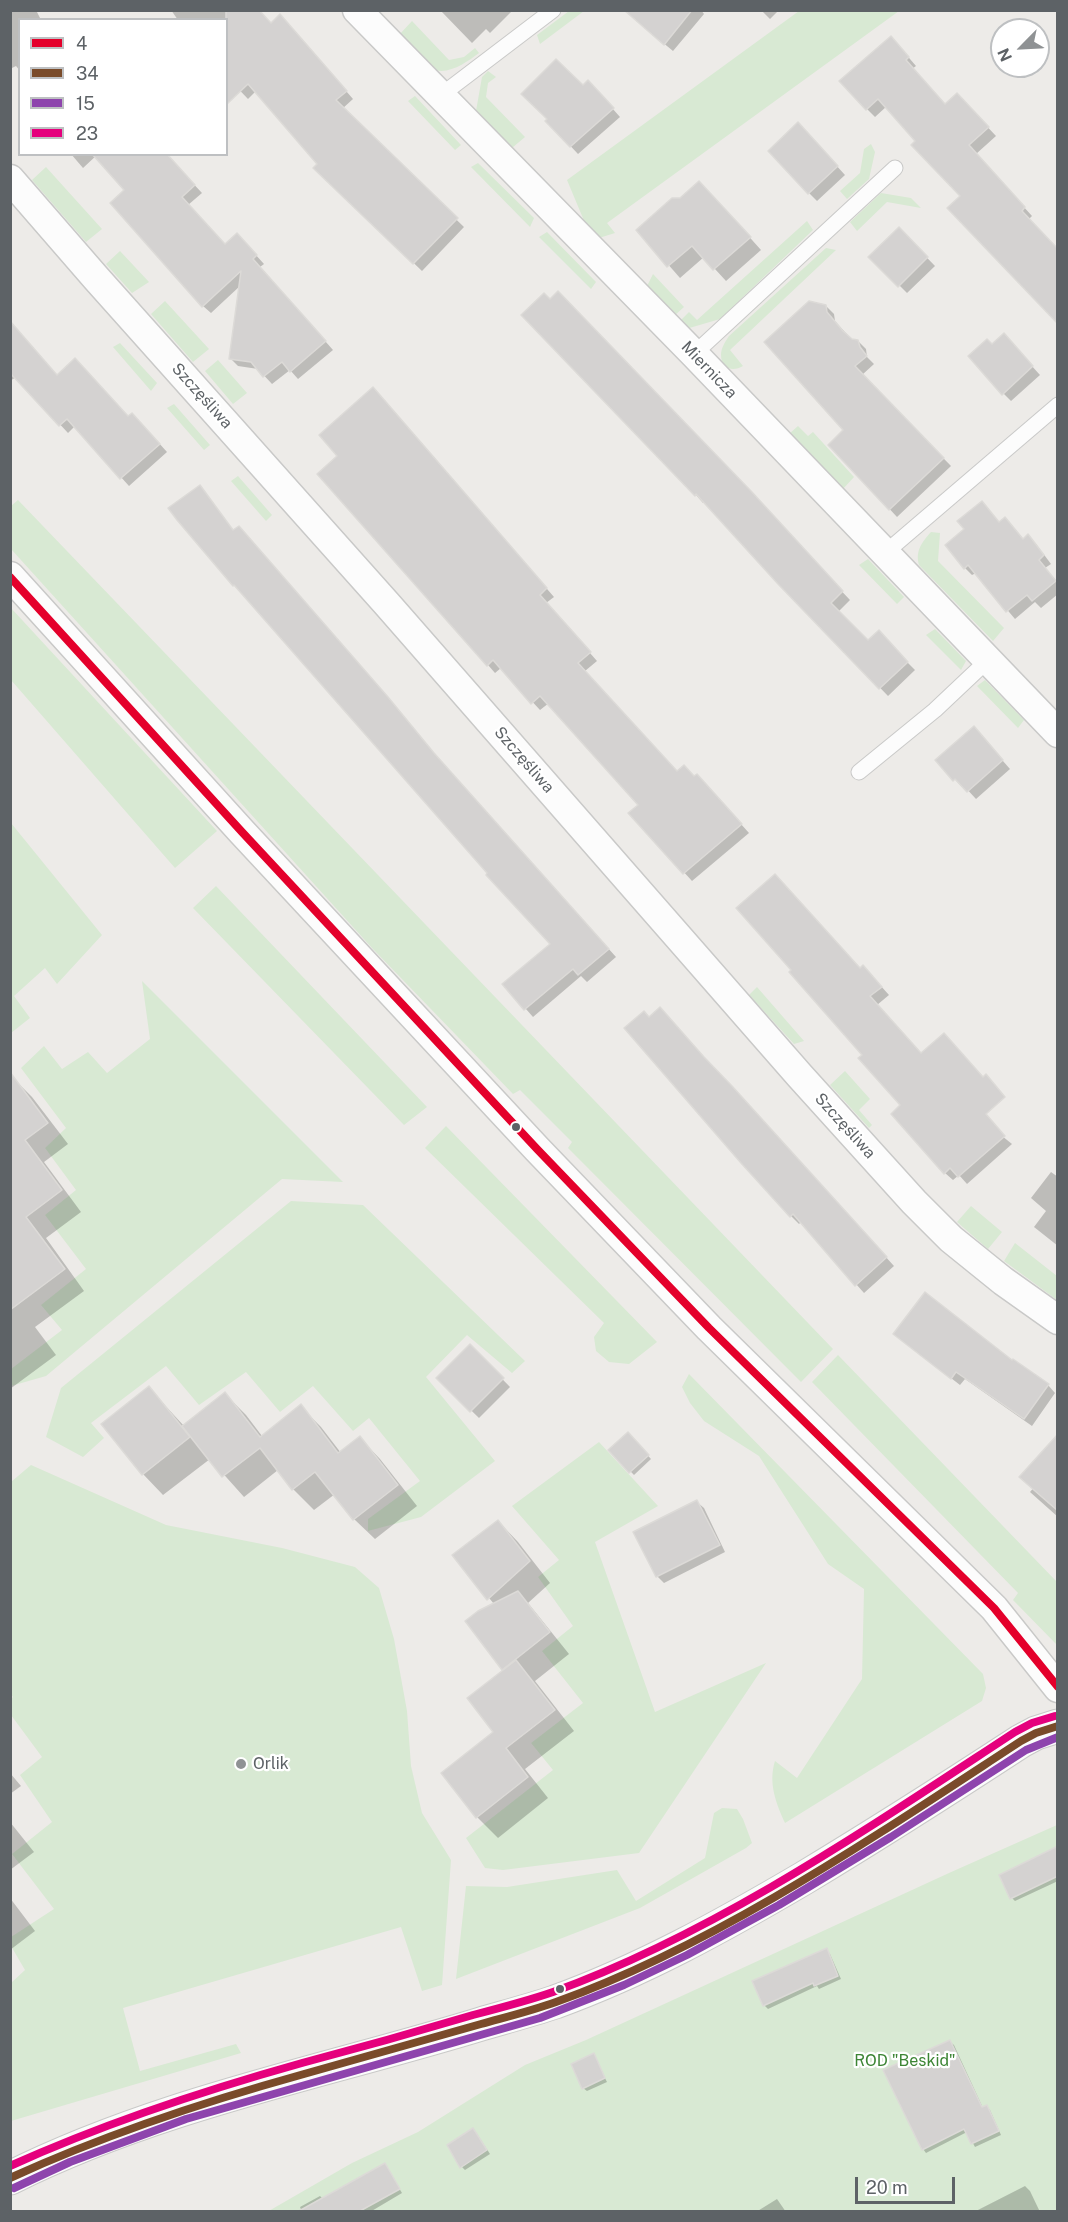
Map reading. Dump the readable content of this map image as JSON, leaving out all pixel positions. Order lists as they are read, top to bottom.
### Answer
{
  "streets": {
    "street": ["Miernicza", "Szczęśliwa"]
  },
  "parks": ["ROD \"Beskid\""],
  "places": ["Orlik"],
  "lines": [
    "transit line 4",
    "transit line 23",
    "transit line 34",
    "transit line 15"
  ],
  "legend": [
    "4",
    "34",
    "15",
    "23"
  ],
  "scale_bar": "20 m",
  "north": "bottom left"
}
